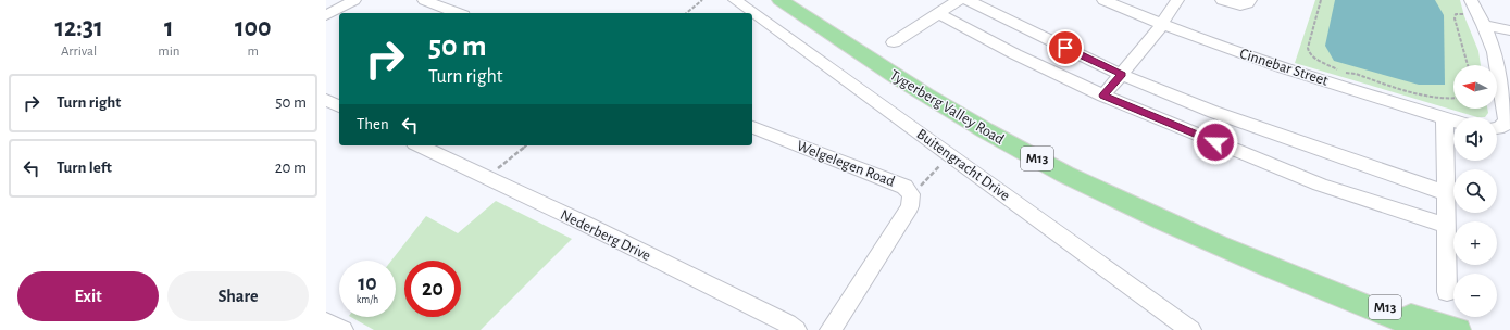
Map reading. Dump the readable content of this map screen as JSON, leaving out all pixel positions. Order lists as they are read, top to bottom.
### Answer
{
  "streets": {
    "main road": ["Tygerberg Valley Road", "M13"],
    "street": [
      "Cinnebar Street",
      "Welgelegen Road",
      "Buitengracht Drive",
      "Nederberg Drive"
    ]
  },
  "north": "left",
  "page": {
    "eta": [
      "12:31",
      "Arrival",
      "1",
      "min",
      "100",
      "m"
    ],
    "turn": ["50 m", "Turn right"],
    "map_buttons": ["+", "−"],
    "list": [
      {
        "name": "Turn right",
        "value": "50 m"
      },
      {
        "name": "Turn left",
        "value": "20 m"
      }
    ],
    "then": "Then",
    "speed": "10 km/h",
    "limit": "20",
    "buttons": ["Exit", "Share"]
  }
}
